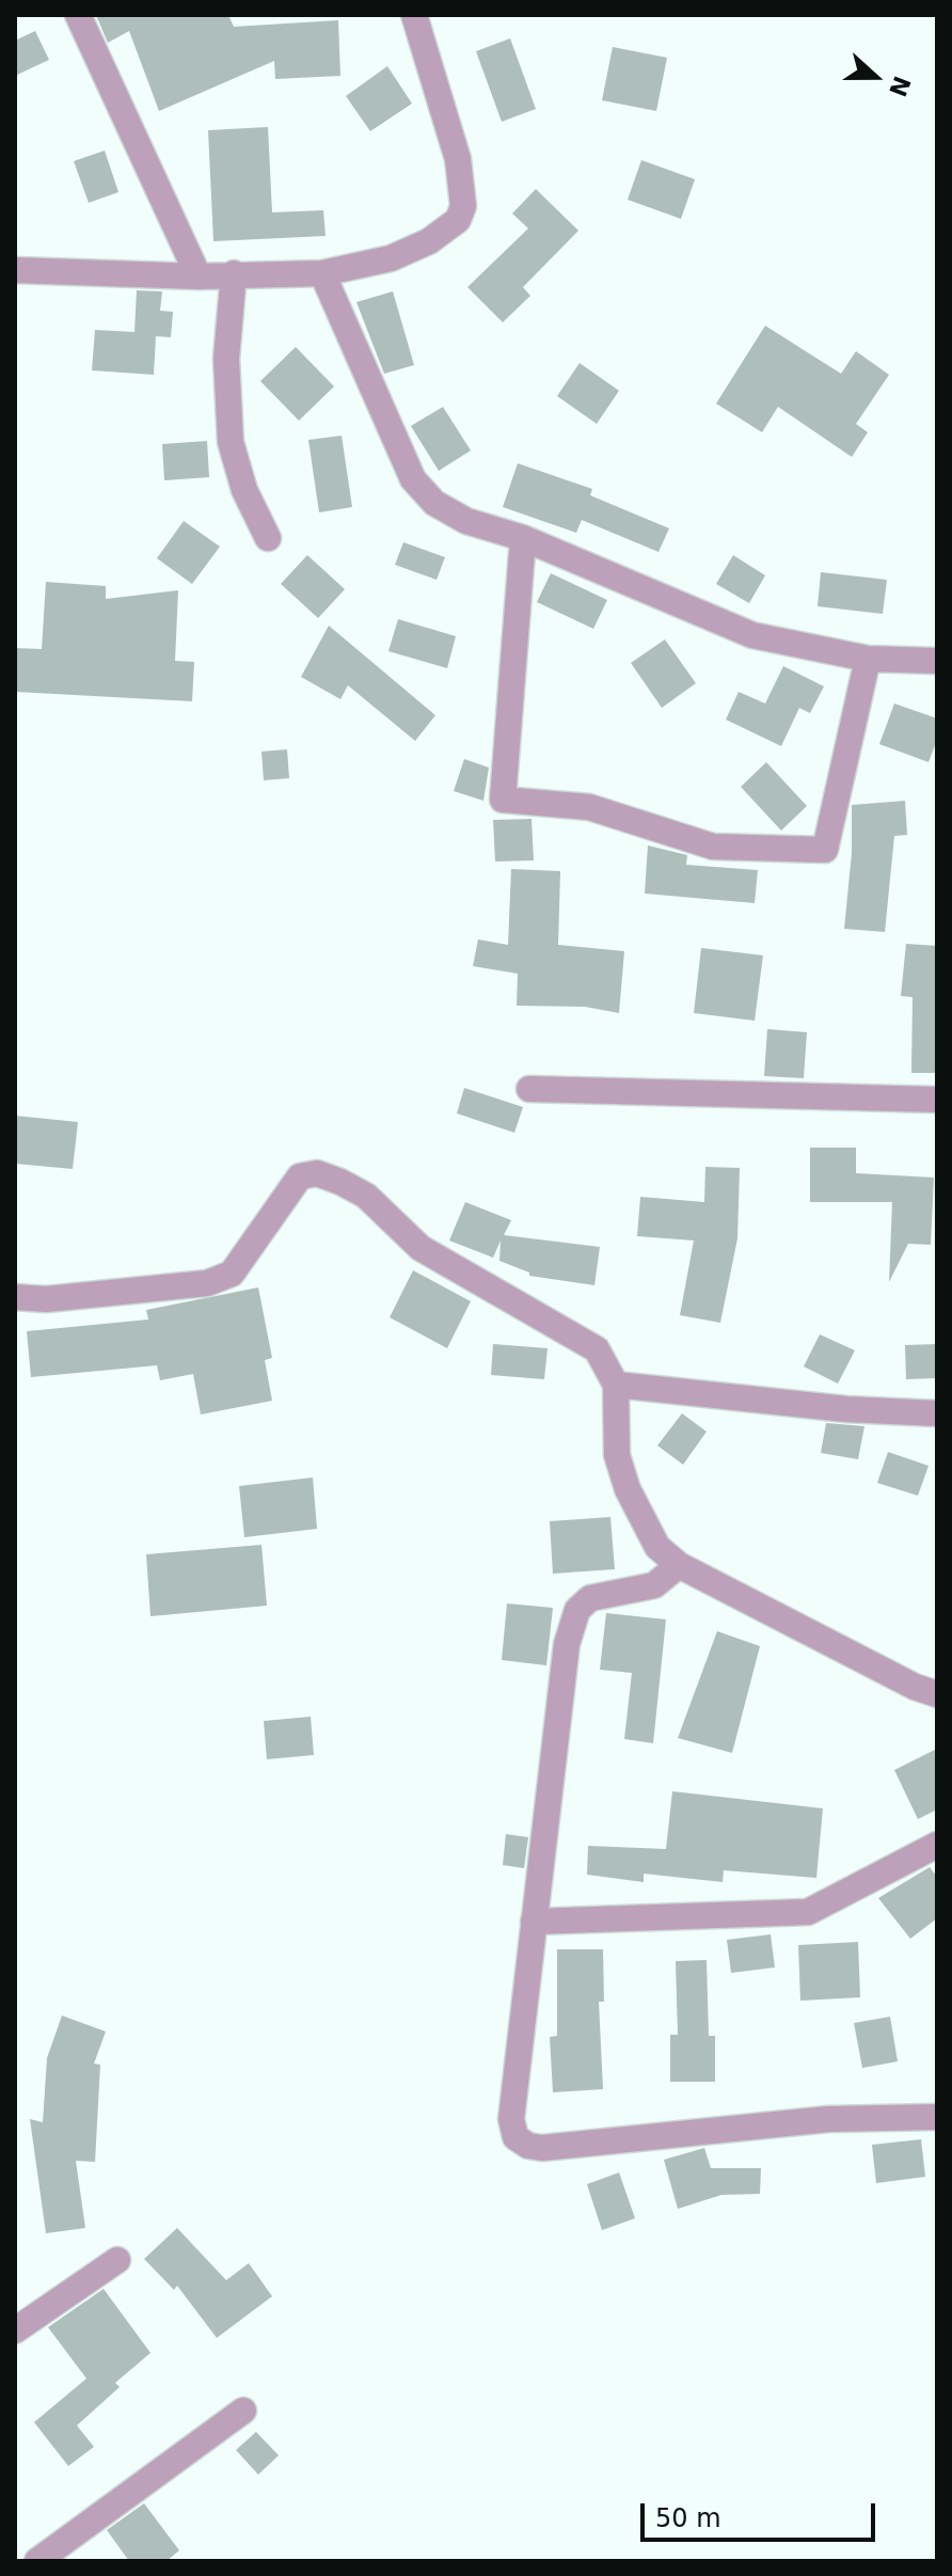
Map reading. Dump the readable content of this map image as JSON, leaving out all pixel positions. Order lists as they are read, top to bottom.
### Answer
{
  "scale_bar": "50 m",
  "north": "right"
}
